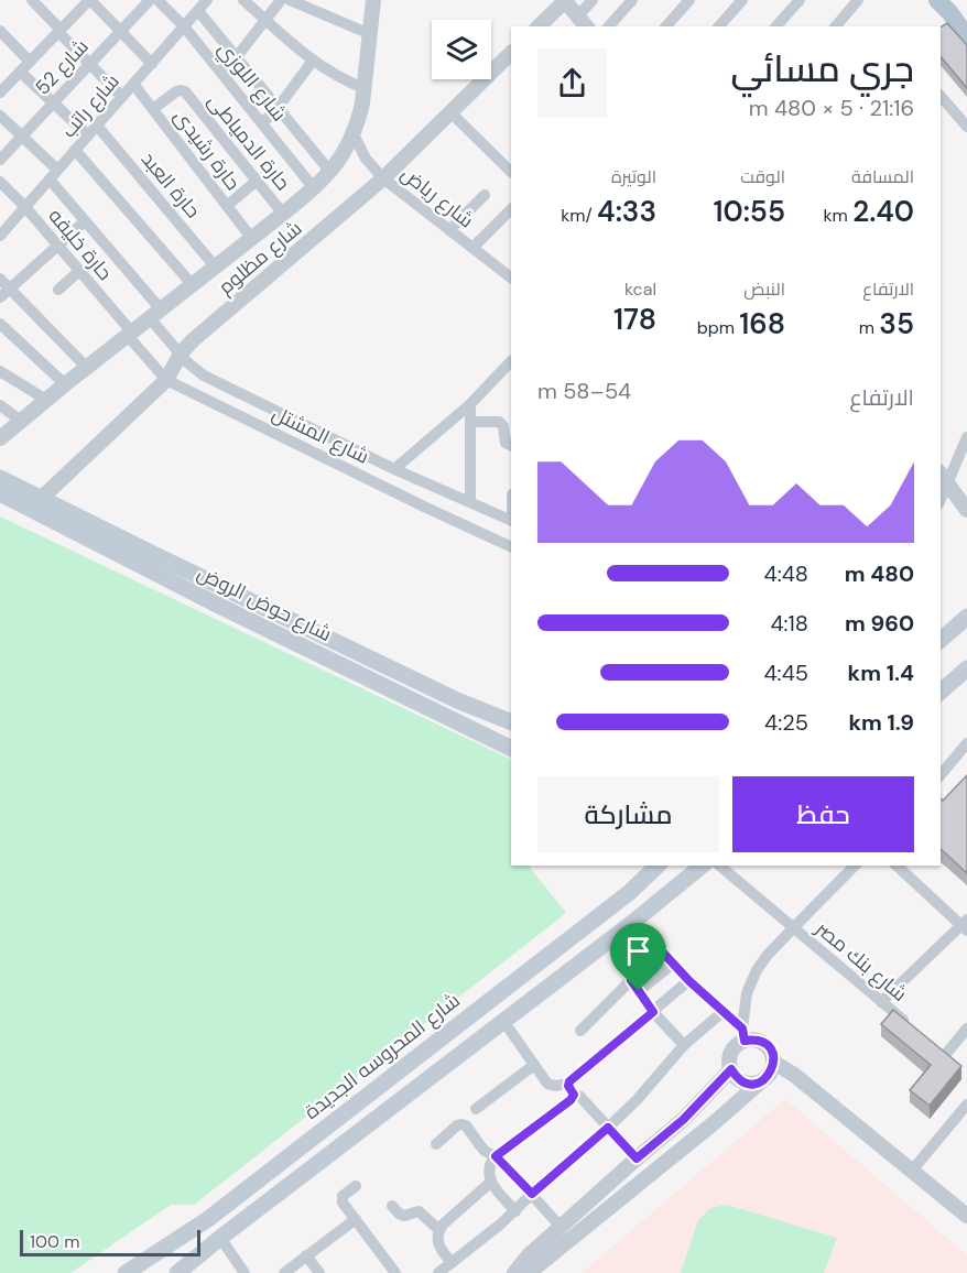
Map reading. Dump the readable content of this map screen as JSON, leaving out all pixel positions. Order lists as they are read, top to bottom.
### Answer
{
  "streets": {
    "main road": ["شارع حوض الروض", "شارع المحروسه الجديدة"],
    "street": [
      "شارع 52",
      "شارع اللوزي",
      "شارع راتب",
      "حارة الدمياطى",
      "حارة رشيدى",
      "حارة العبد",
      "شارع رياض",
      "حارة خليفه",
      "شارع مظلوم",
      "شارع المشتل",
      "شارع بنك مصر"
    ]
  },
  "crossings": [
    ["شارع 52", "شارع المشتل"],
    ["شارع اللوزي", "شارع راتب"],
    ["شارع اللوزي", "شارع مظلوم"],
    ["شارع راتب", "حارة رشيدى"],
    ["شارع راتب", "حارة العبد"],
    ["شارع راتب", "حارة خليفه"],
    ["شارع راتب", "شارع المشتل"],
    ["حارة الدمياطى", "حارة رشيدى"],
    ["حارة الدمياطى", "شارع مظلوم"],
    ["حارة رشيدى", "شارع مظلوم"],
    ["حارة العبد", "شارع مظلوم"],
    ["شارع رياض", "شارع مظلوم"],
    ["حارة خليفه", "شارع مظلوم"],
    ["حارة خليفه", "شارع المشتل"],
    ["شارع مظلوم", "شارع المشتل"],
    ["شارع مظلوم", "شارع حوض الروض"]
  ],
  "scale_bar": "100 m",
  "page": {
    "heading": ["جري مسائي", "21:16 · 5 × 480 m"],
    "stats": [
      ["المسافة", "2.40 km"],
      ["الوقت", "10:55"],
      ["الوتيرة", "4:33 /km"],
      ["الارتفاع", "35 m"],
      ["النبض", "168 bpm"],
      ["kcal", "178"]
    ],
    "chart": ["الارتفاع", "54–58 m"],
    "list": [
      {
        "name": "480 m",
        "note": "4:48"
      },
      {
        "name": "960 m",
        "note": "4:18"
      },
      {
        "name": "1.4 km",
        "note": "4:45"
      },
      {
        "name": "1.9 km",
        "note": "4:25"
      }
    ],
    "buttons": ["حفظ", "مشاركة"],
    "scale": "100 m"
  }
}
